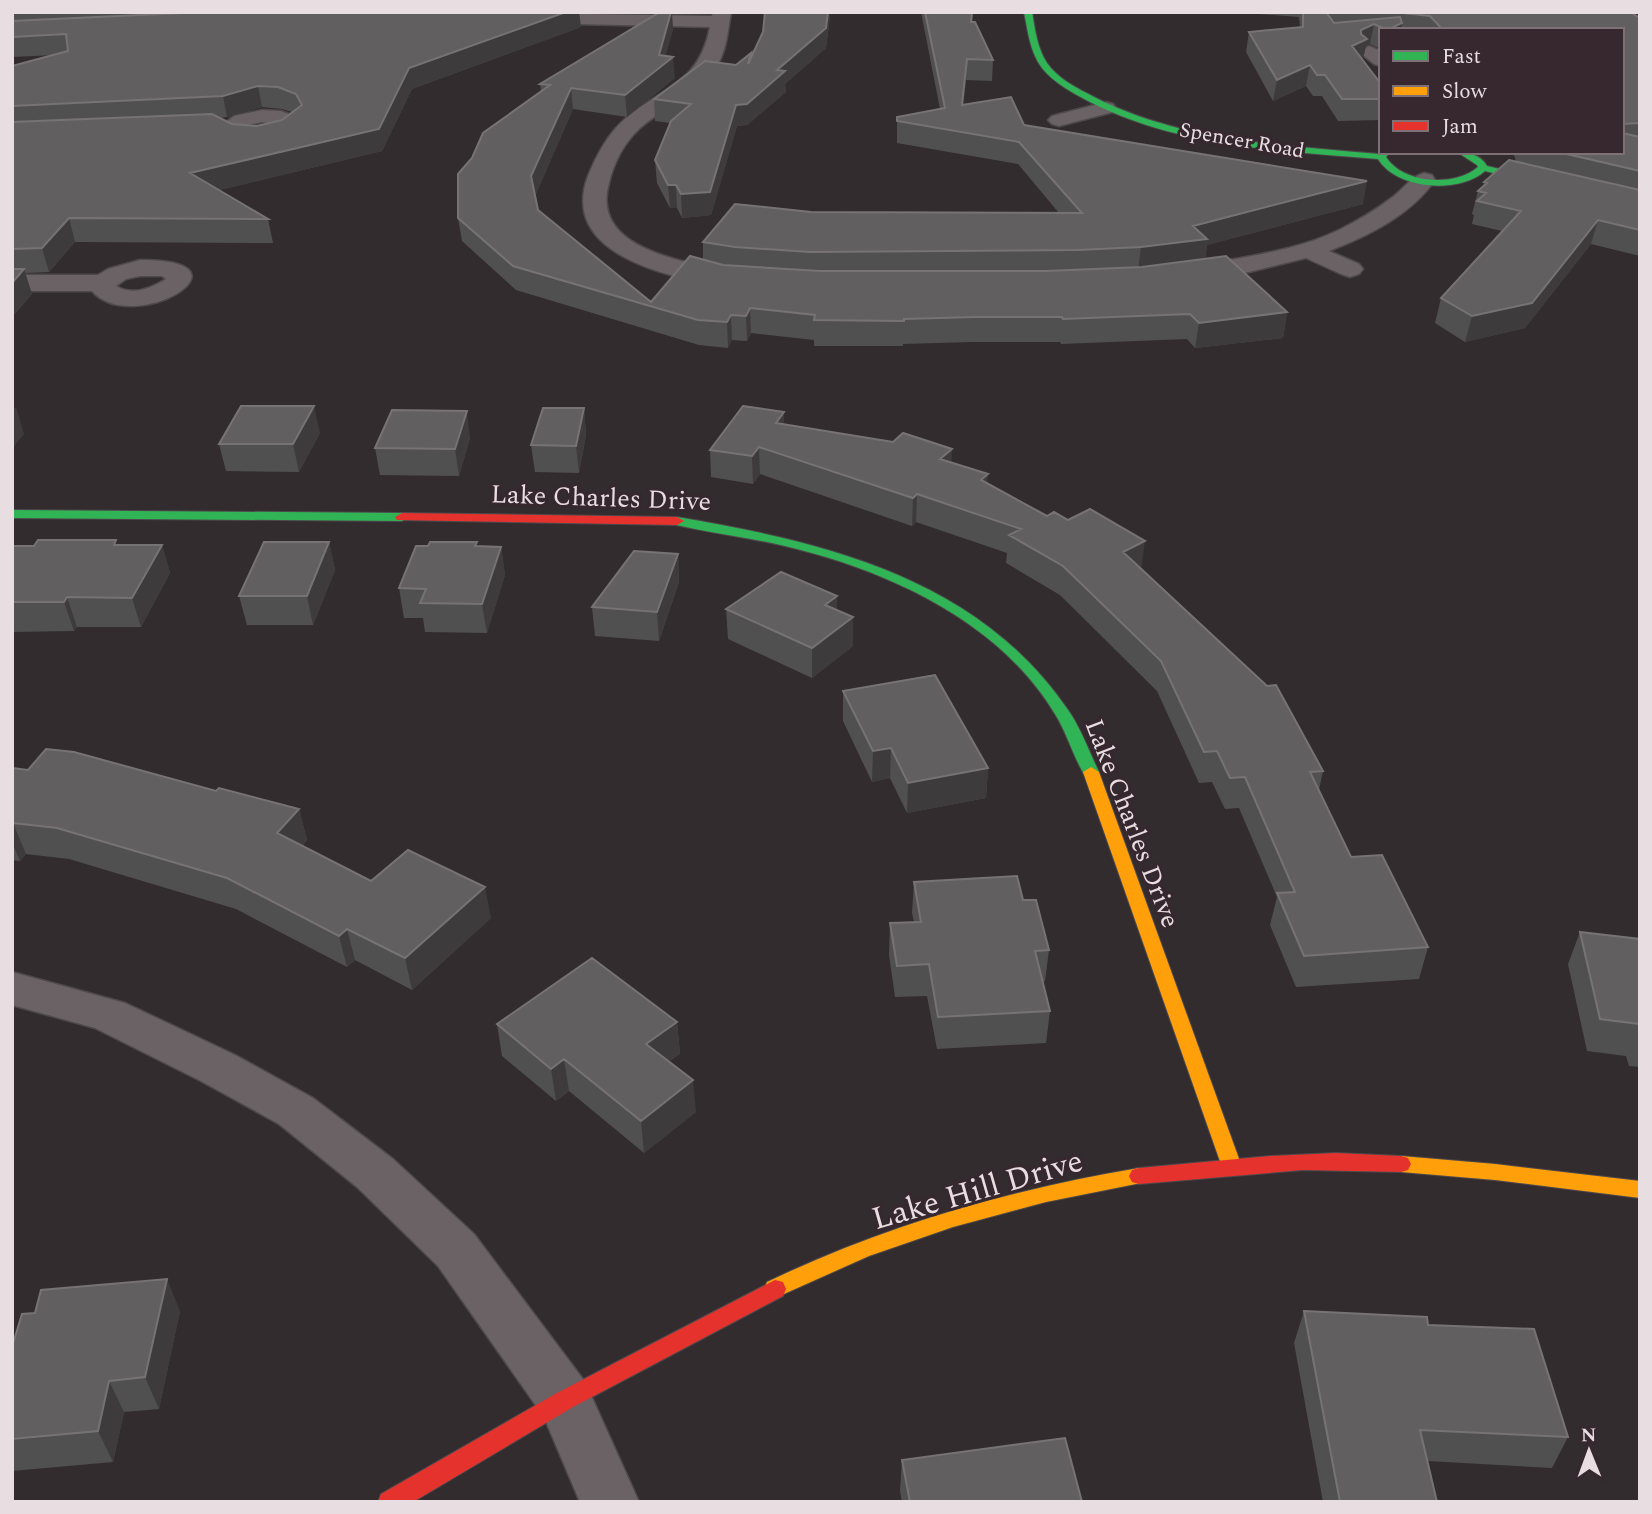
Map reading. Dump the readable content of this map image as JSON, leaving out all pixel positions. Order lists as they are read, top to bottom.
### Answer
{
  "streets": {
    "street": ["Spencer Road", "Lake Charles Drive", "Lake Hill Drive"]
  },
  "crossings": [
    ["Lake Charles Drive", "Lake Hill Drive"]
  ],
  "legend": ["Fast", "Slow", "Jam"],
  "north": "top"
}
